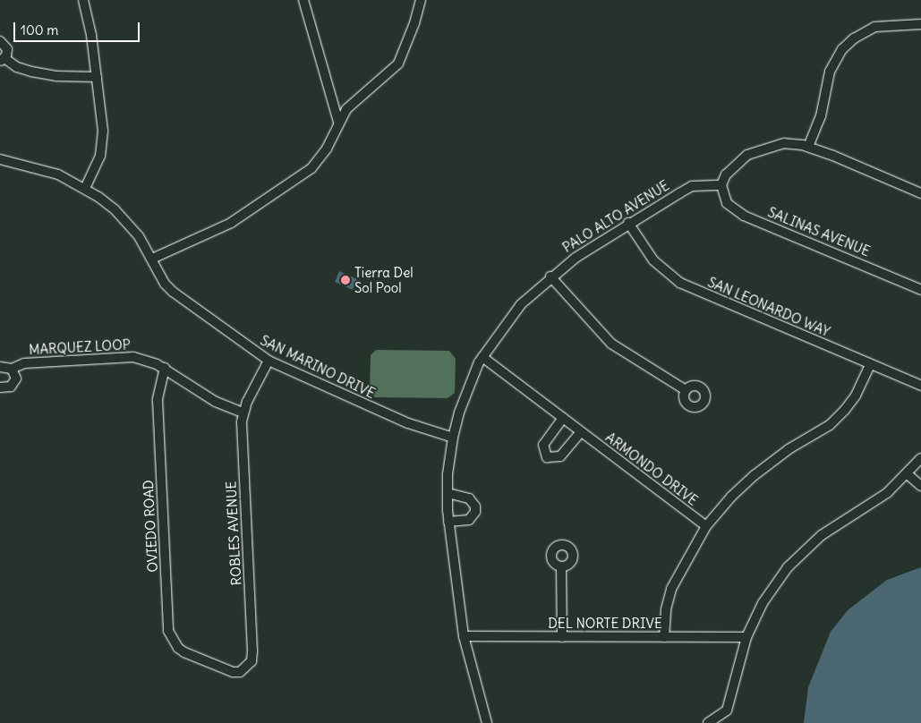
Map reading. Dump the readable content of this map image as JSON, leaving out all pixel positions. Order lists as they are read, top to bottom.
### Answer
{
  "streets": {
    "street": [
      "PALO ALTO AVENUE",
      "SALINAS AVENUE",
      "SAN LEONARDO WAY",
      "MARQUEZ LOOP",
      "SAN MARINO DRIVE",
      "ARMONDO DRIVE",
      "OVIEDO ROAD",
      "ROBLES AVENUE",
      "DEL NORTE DRIVE"
    ]
  },
  "crossings": [
    ["PALO ALTO AVENUE", "SALINAS AVENUE"],
    ["PALO ALTO AVENUE", "SAN LEONARDO WAY"],
    ["PALO ALTO AVENUE", "SAN MARINO DRIVE"],
    ["PALO ALTO AVENUE", "ARMONDO DRIVE"],
    ["PALO ALTO AVENUE", "DEL NORTE DRIVE"],
    ["MARQUEZ LOOP", "OVIEDO ROAD"],
    ["MARQUEZ LOOP", "ROBLES AVENUE"],
    ["SAN MARINO DRIVE", "ROBLES AVENUE"],
    ["OVIEDO ROAD", "ROBLES AVENUE"]
  ],
  "places": ["Tierra Del Sol Pool"],
  "scale_bar": "100 m"
}
